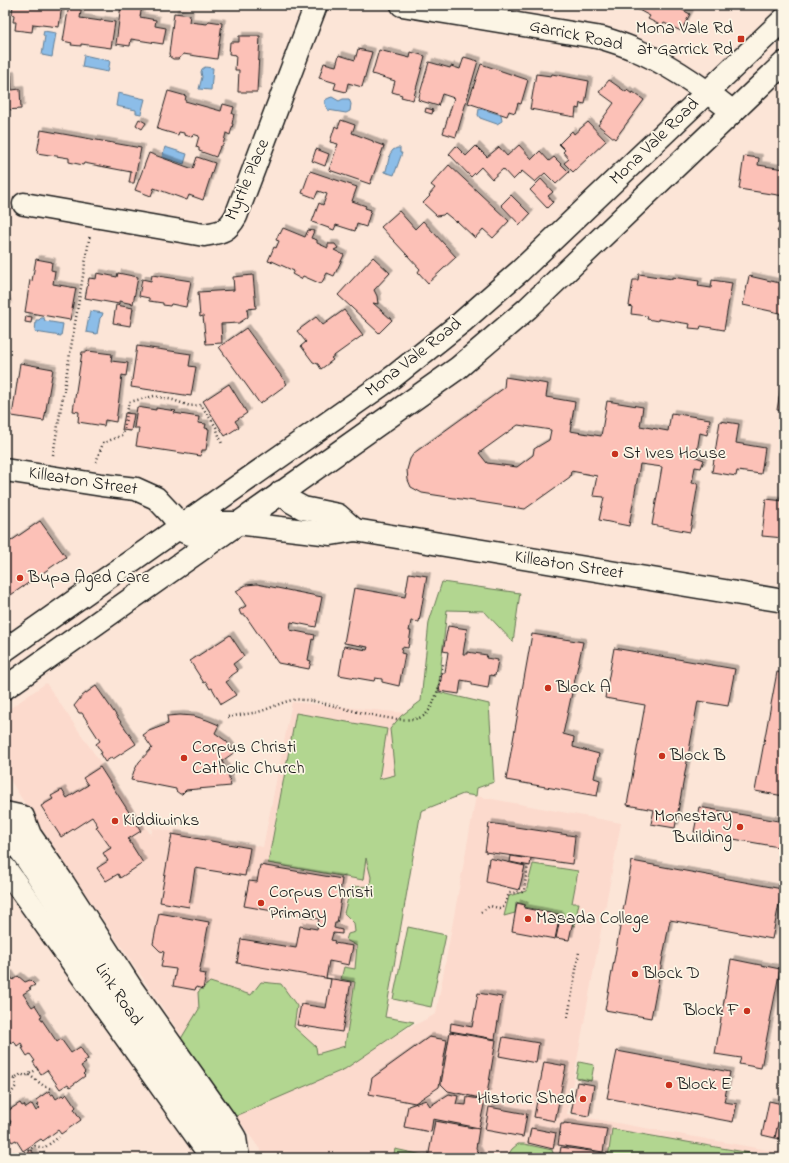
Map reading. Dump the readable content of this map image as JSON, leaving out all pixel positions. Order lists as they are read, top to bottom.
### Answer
{
  "streets": {
    "main road": [
      "Garrick Road",
      "Mona Vale Road",
      "Myrtle Place",
      "Killeaton Street",
      "Link Road"
    ]
  },
  "crossings": [
    ["Garrick Road", "Mona Vale Road"],
    ["Mona Vale Road", "Killeaton Street"]
  ],
  "places": {
    "transit": ["Mona Vale Rd at Garrick Rd"],
    "other": [
      "St Ives House",
      "Bupa Aged Care",
      "Block A",
      "Block B",
      "Corpus Christi Catholic Church",
      "Kiddiwinks",
      "Monestary Building",
      "Corpus Christi Primary",
      "Masada College",
      "Block D",
      "Block F",
      "Block E",
      "Historic Shed"
    ]
  }
}
